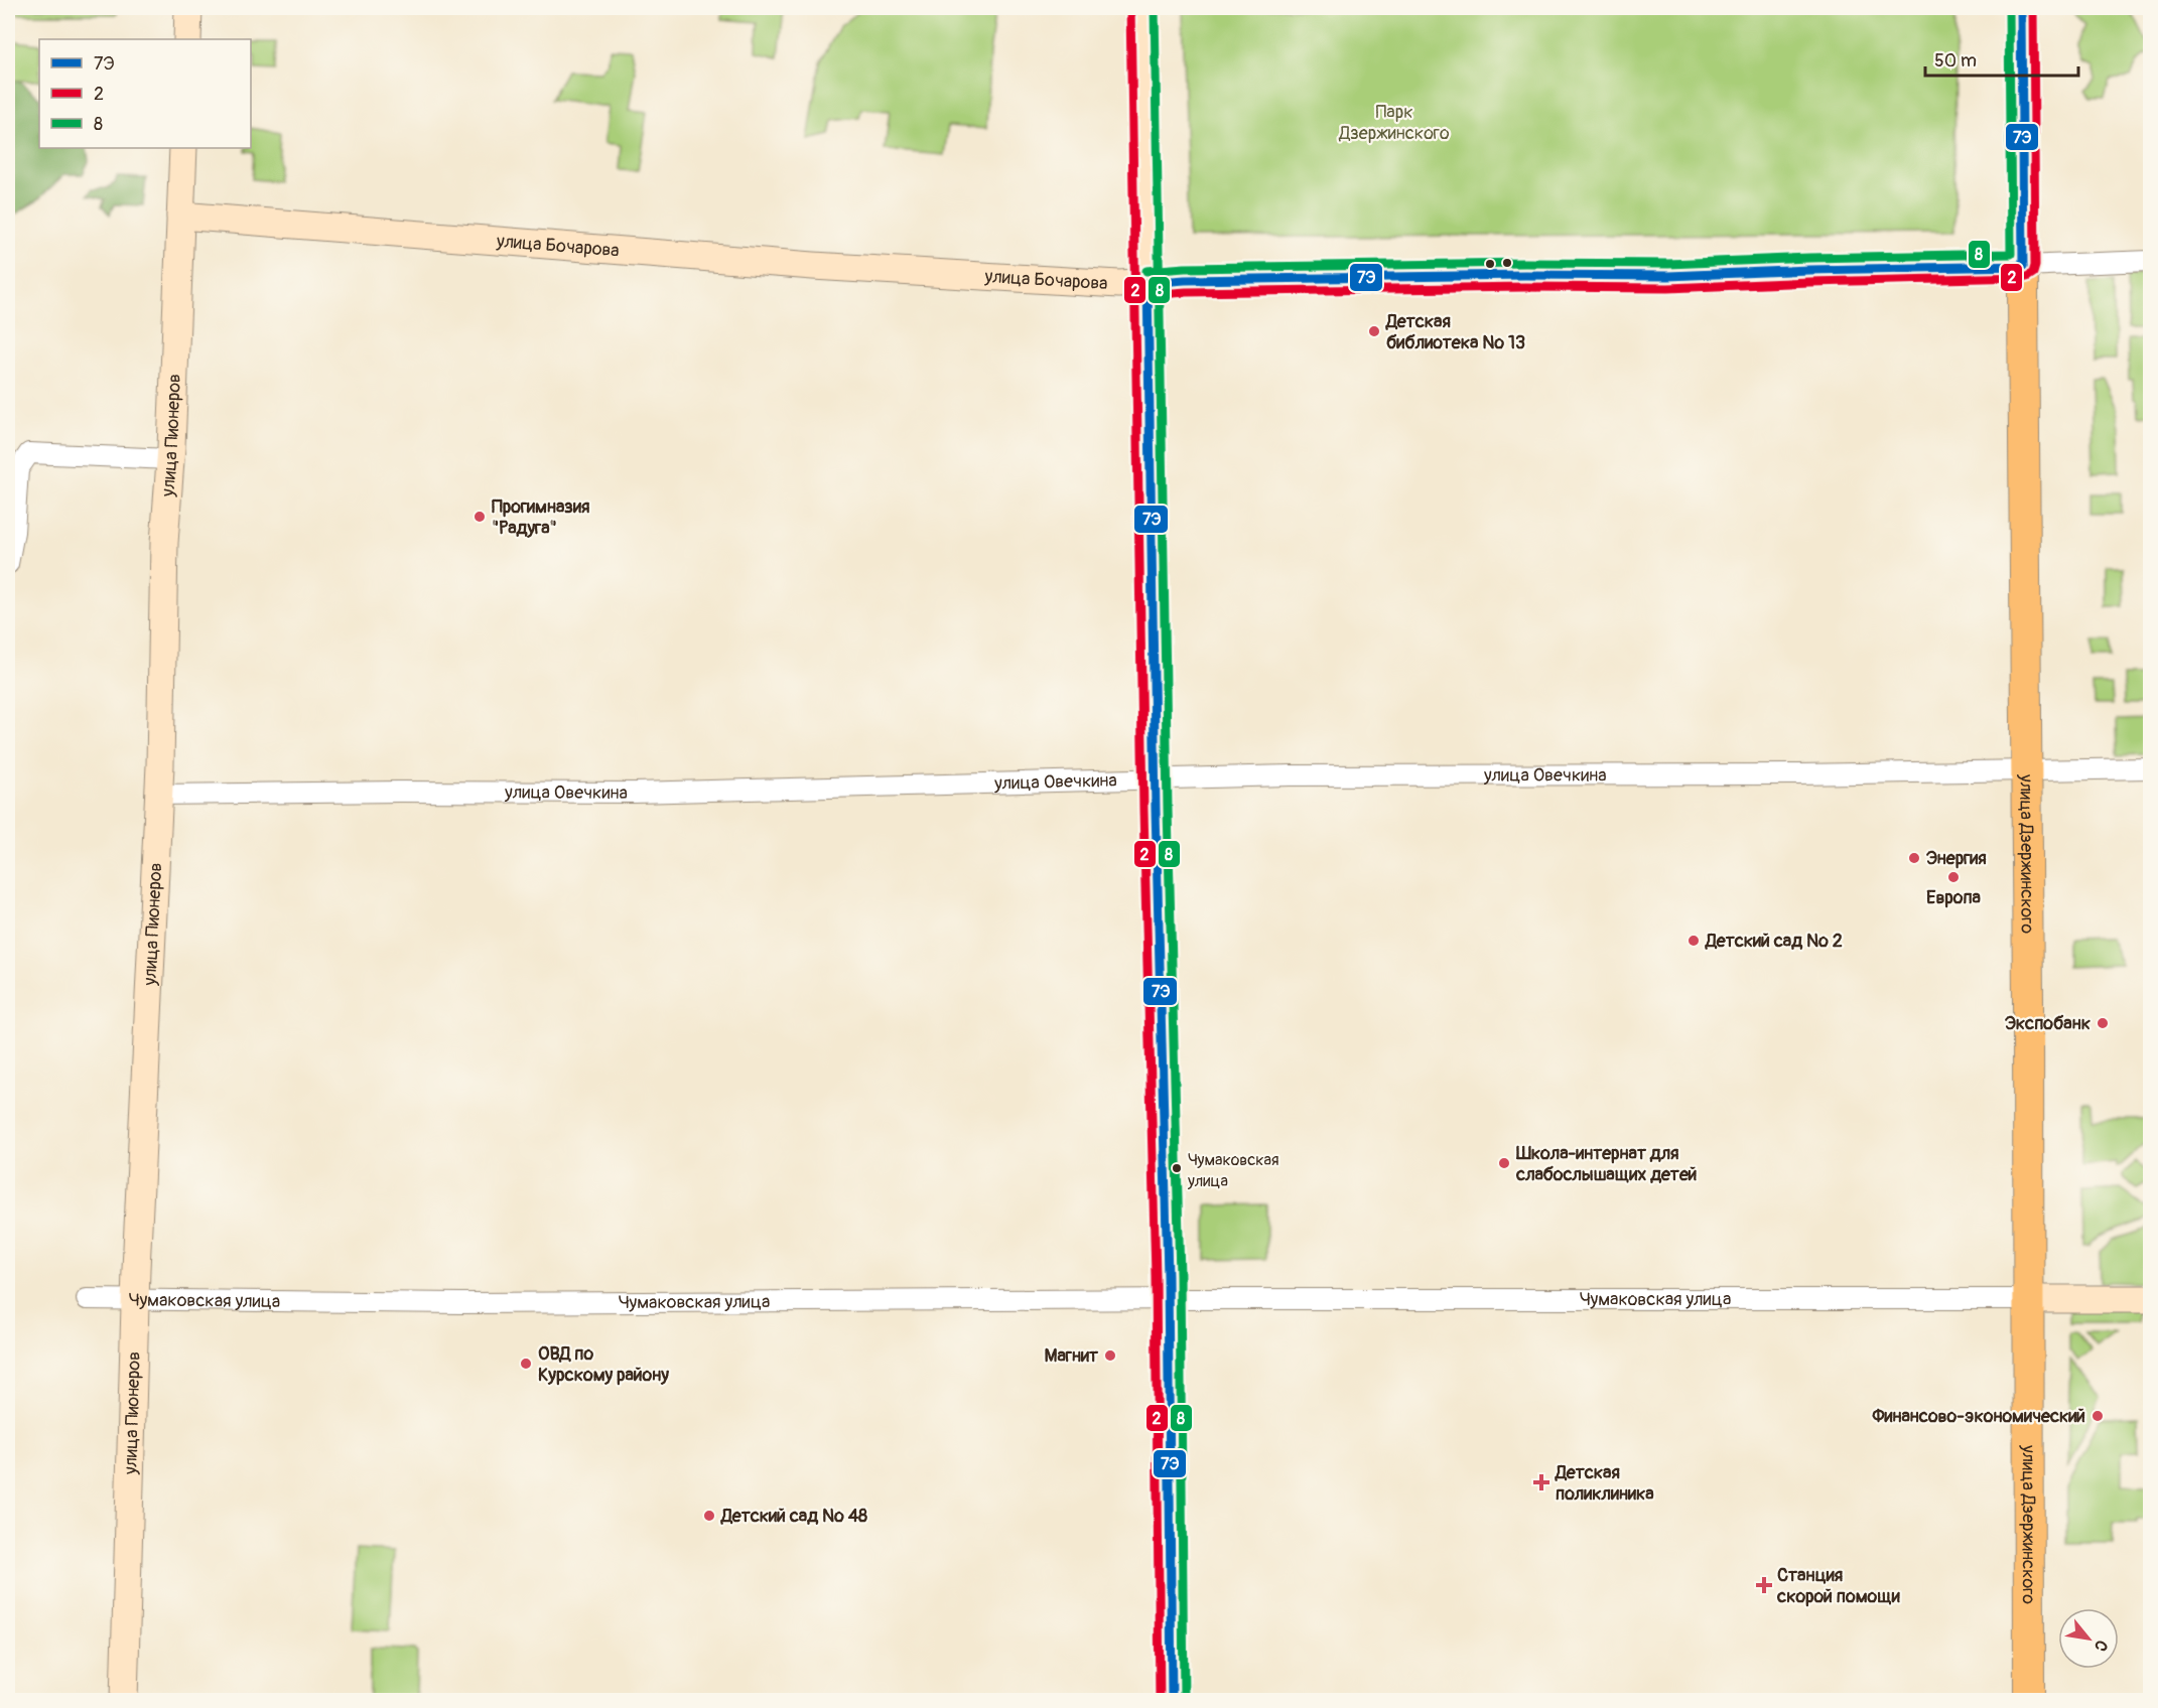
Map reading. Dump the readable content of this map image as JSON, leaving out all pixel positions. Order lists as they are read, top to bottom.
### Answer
{
  "streets": {
    "main road": ["улица Дзержинского"],
    "street": [
      "улица Бочарова",
      "улица Пионеров",
      "улица Овечкина",
      "Чумаковская улица"
    ]
  },
  "crossings": [
    ["улица Бочарова", "улица Пионеров"],
    ["улица Бочарова", "улица Дзержинского"],
    ["улица Пионеров", "улица Овечкина"],
    ["улица Пионеров", "Чумаковская улица"],
    ["улица Овечкина", "улица Дзержинского"],
    ["улица Дзержинского", "Чумаковская улица"]
  ],
  "parks": ["Парк Дзержинского"],
  "places": {
    "other": [
      "Детская библиотека № 13",
      "Прогимназия \"Радуга\"",
      "Энергия",
      "Европа",
      "Детский сад № 2",
      "Экспобанк",
      "Школа-интернат для слабослышащих детей",
      "Чумаковская улица",
      "Магнит",
      "ОВД по Курскому району",
      "Финансово-экономический",
      "Детский сад № 48"
    ],
    "health": ["Детская поликлиника", "Станция скорой помощи"]
  },
  "lines": ["transit line 7Э", "transit line 2", "transit line 8"],
  "legend": ["7Э", "2", "8"],
  "scale_bar": "50 m",
  "north": "bottom right"
}
